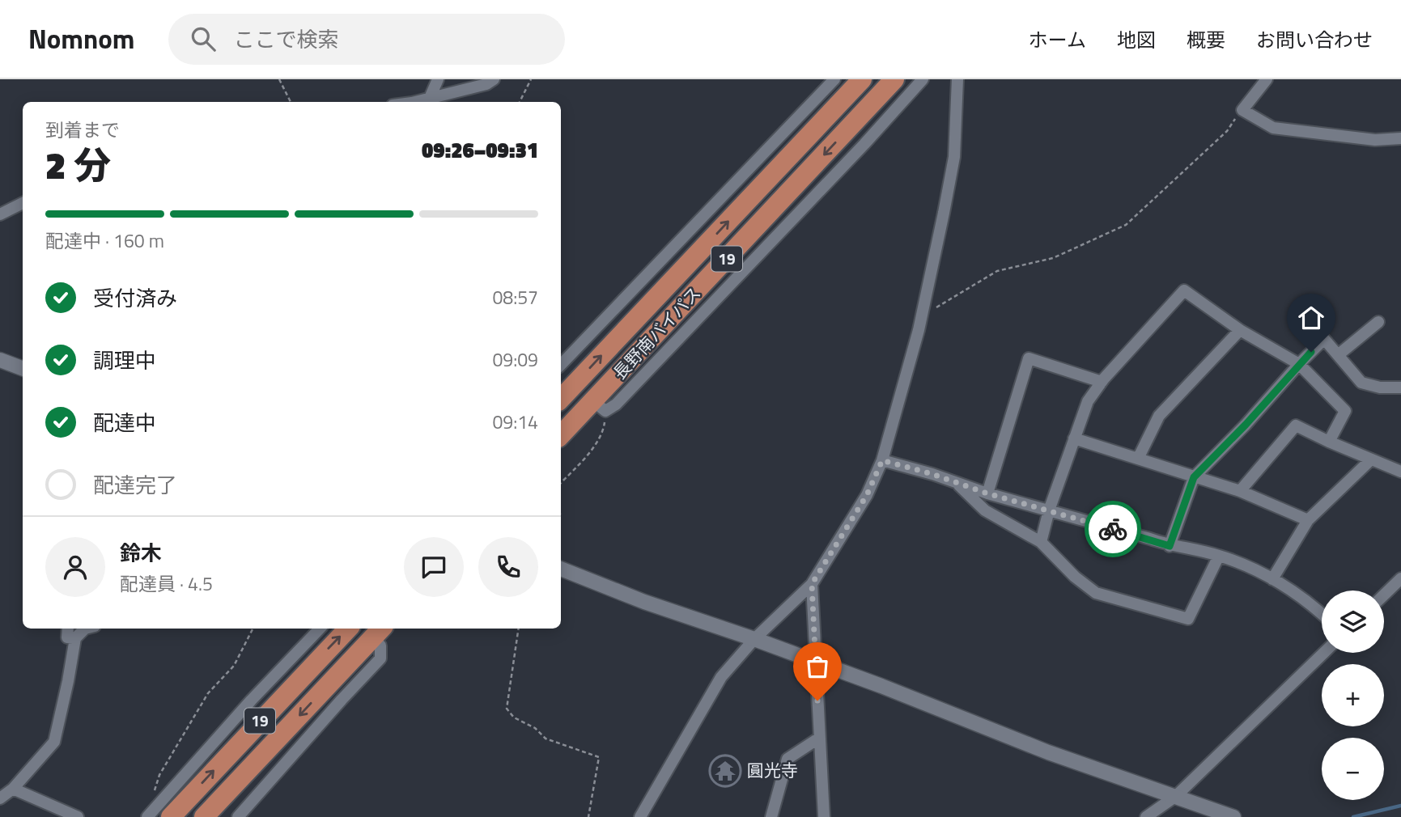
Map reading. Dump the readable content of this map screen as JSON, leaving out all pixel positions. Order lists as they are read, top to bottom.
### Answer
{
  "streets": {
    "highway": ["19", "長野南バイパス"]
  },
  "places": {
    "temple": ["圓光寺"]
  },
  "page": {
    "header": "Nomnom",
    "search": "ここで検索",
    "nav": [
      "ホーム",
      "地図",
      "概要",
      "お問い合わせ"
    ],
    "heading": ["2 分", "到着まで", "09:26–09:31"],
    "panel": ["鈴木", "配達員 · 4.5"],
    "bar": "配達中 · 160 m",
    "list": [
      ["受付済み", "08:57"],
      ["調理中", "09:09"],
      ["配達中", "09:14"],
      "配達完了"
    ],
    "map_buttons": ["+", "−"]
  }
}
